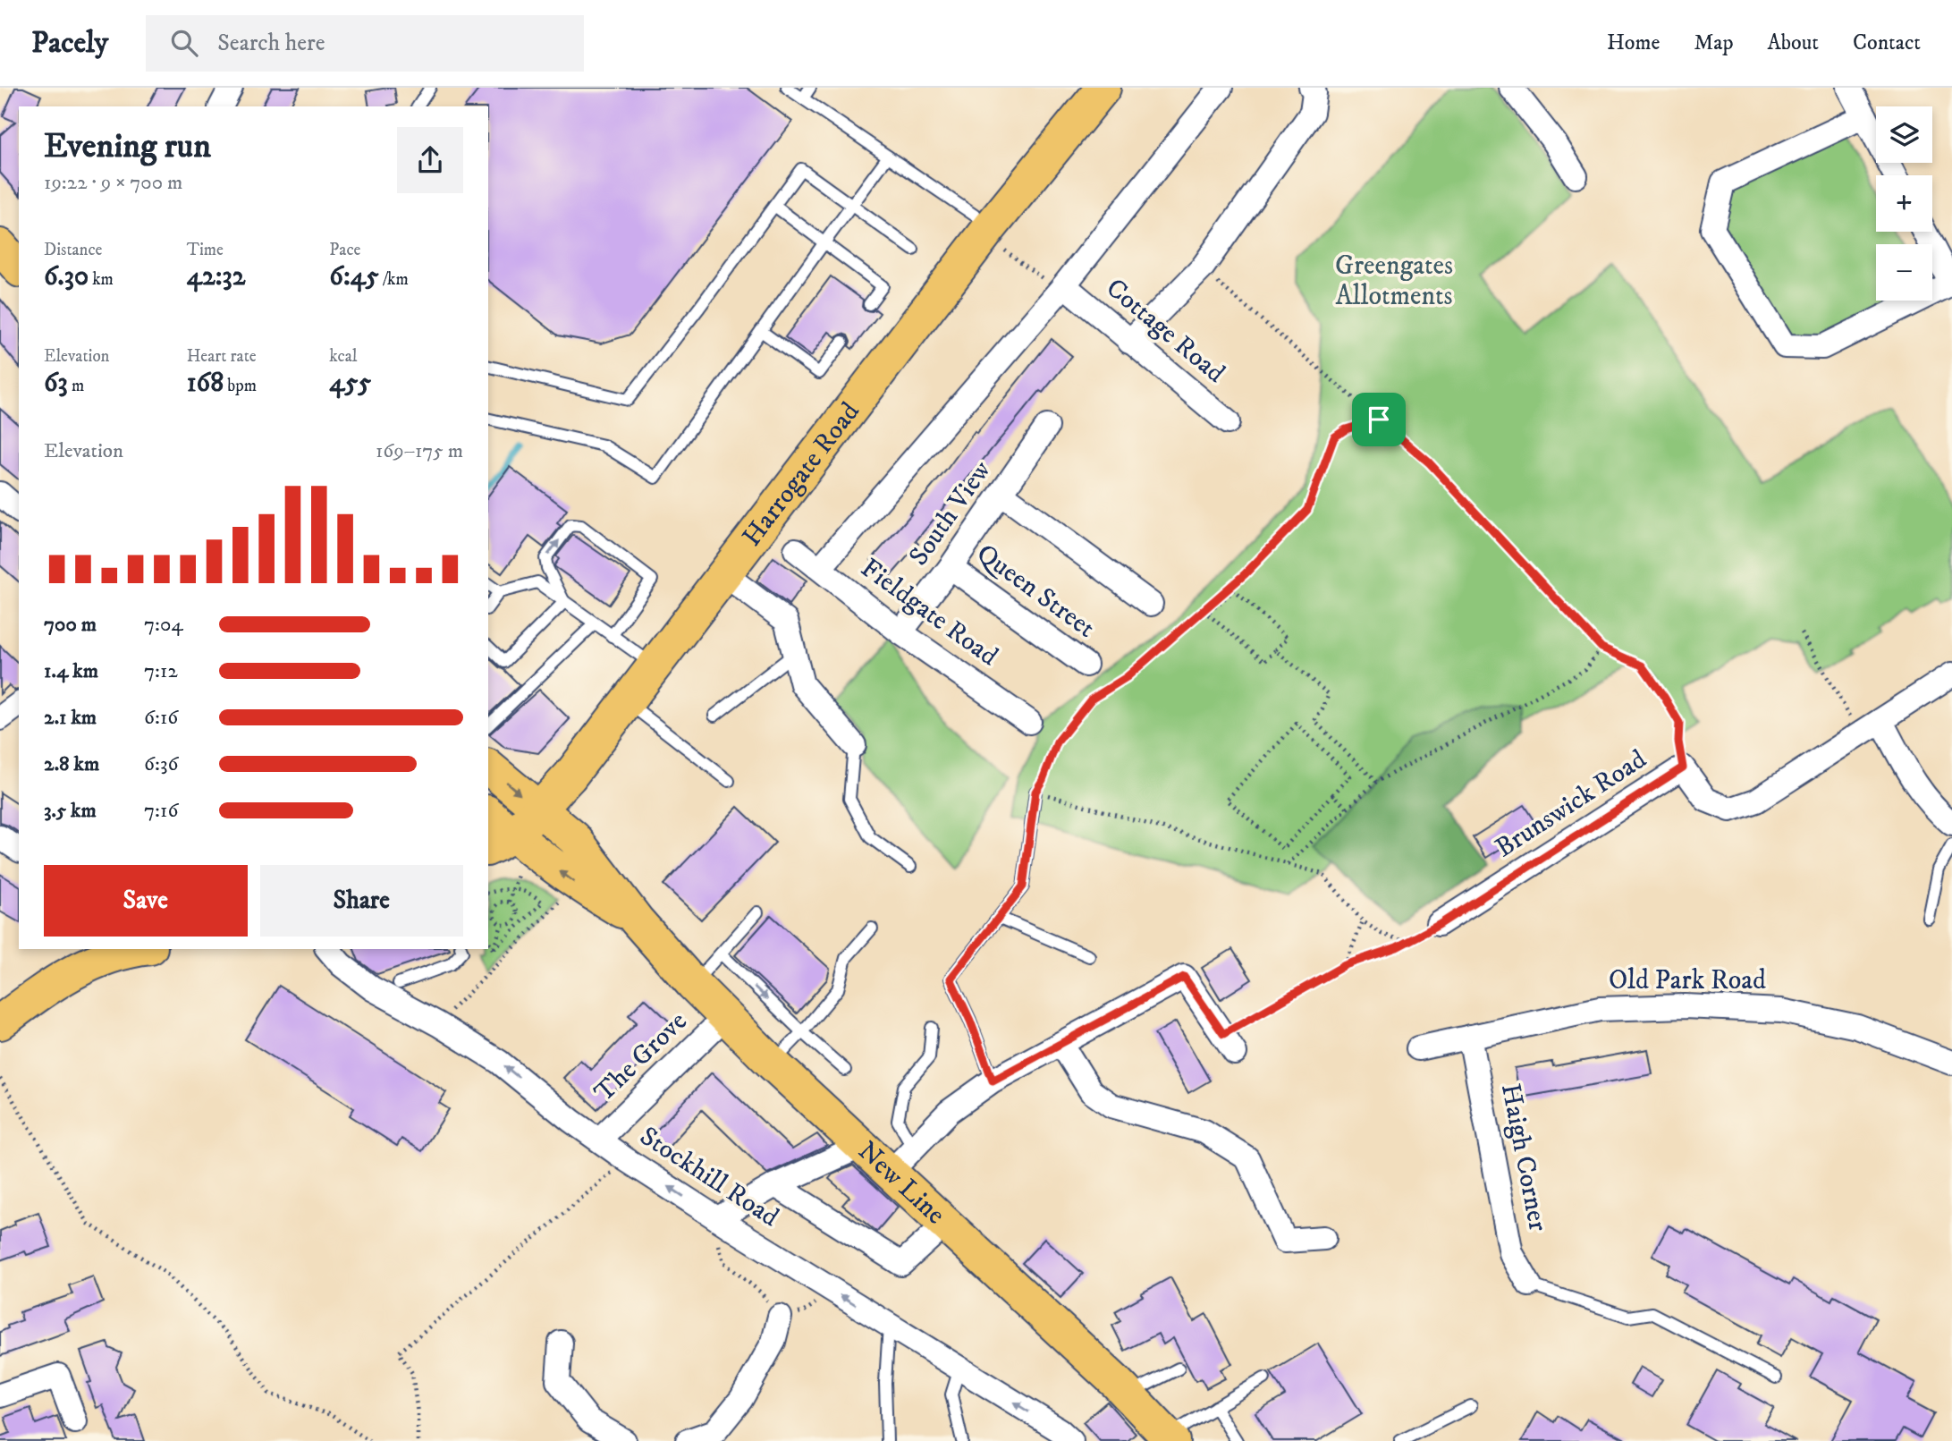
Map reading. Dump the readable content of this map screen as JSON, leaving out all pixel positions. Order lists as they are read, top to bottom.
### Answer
{
  "streets": {
    "main road": ["Harrogate Road", "New Line"],
    "street": [
      "Cottage Road",
      "South View",
      "Queen Street",
      "Fieldgate Road",
      "Brunswick Road",
      "Old Park Road",
      "The Grove",
      "Haigh Corner",
      "Stockhill Road"
    ]
  },
  "crossings": [
    ["Harrogate Road", "New Line"],
    ["South View", "Queen Street"],
    ["South View", "Fieldgate Road"],
    ["Old Park Road", "Haigh Corner"],
    ["The Grove", "Stockhill Road"],
    ["The Grove", "New Line"]
  ],
  "one_way": ["Stockhill Road"],
  "parks": ["Greengates Allotments"],
  "page": {
    "header": "Pacely",
    "search": "Search here",
    "nav": [
      "Home",
      "Map",
      "About",
      "Contact"
    ],
    "map_buttons": ["+", "−"],
    "heading": ["Evening run", "19:22 · 9 × 700 m"],
    "stats": [
      ["Distance", "6.30 km"],
      ["Time", "42:32"],
      ["Pace", "6:45 /km"],
      ["Elevation", "63 m"],
      ["Heart rate", "168 bpm"],
      ["kcal", "455"]
    ],
    "chart": ["Elevation", "169–175 m"],
    "list": [
      {
        "name": "700 m",
        "note": "7:04"
      },
      {
        "name": "1.4 km",
        "note": "7:12"
      },
      {
        "name": "2.1 km",
        "note": "6:16"
      },
      {
        "name": "2.8 km",
        "note": "6:36"
      },
      {
        "name": "3.5 km",
        "note": "7:16"
      }
    ],
    "buttons": ["Save", "Share"]
  }
}
